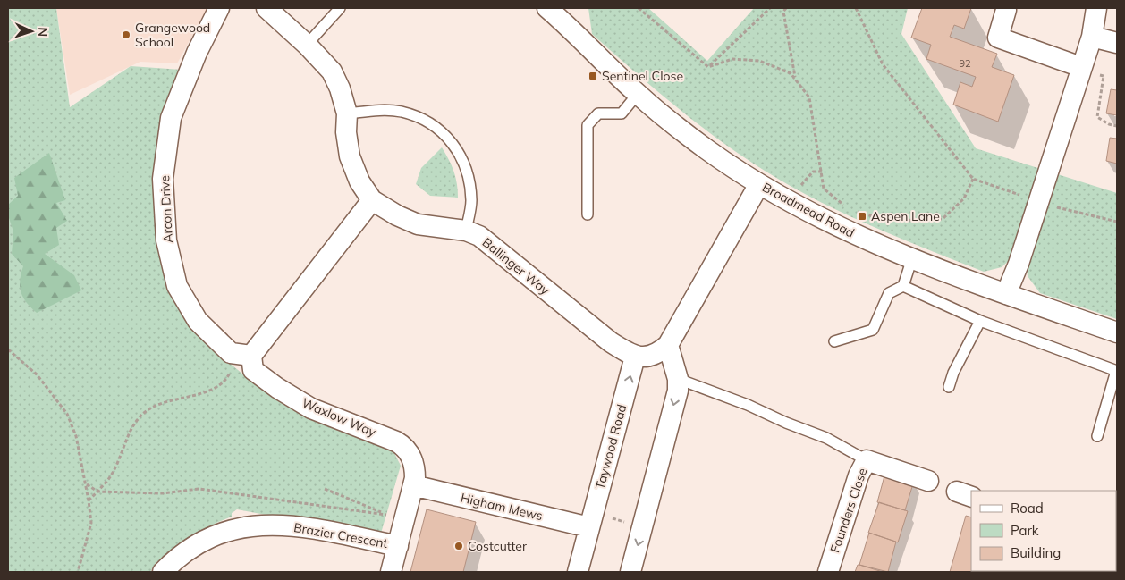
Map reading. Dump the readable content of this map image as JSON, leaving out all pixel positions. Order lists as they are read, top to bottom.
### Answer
{
  "streets": {
    "street": [
      "Arcon Drive",
      "Broadmead Road",
      "Ballinger Way",
      "Waxlow Way",
      "Taywood Road",
      "Higham Mews",
      "Founders Close",
      "Brazier Crescent"
    ]
  },
  "crossings": [
    ["Arcon Drive", "Waxlow Way"],
    ["Ballinger Way", "Taywood Road"],
    ["Waxlow Way", "Higham Mews"],
    ["Waxlow Way", "Brazier Crescent"],
    ["Taywood Road", "Higham Mews"]
  ],
  "places": {
    "other": ["Grangewood School", "Costcutter"],
    "transit": ["Sentinel Close", "Aspen Lane"]
  },
  "house_numbers": ["92"],
  "legend": ["Road", "Park", "Building"],
  "north": "right"
}
